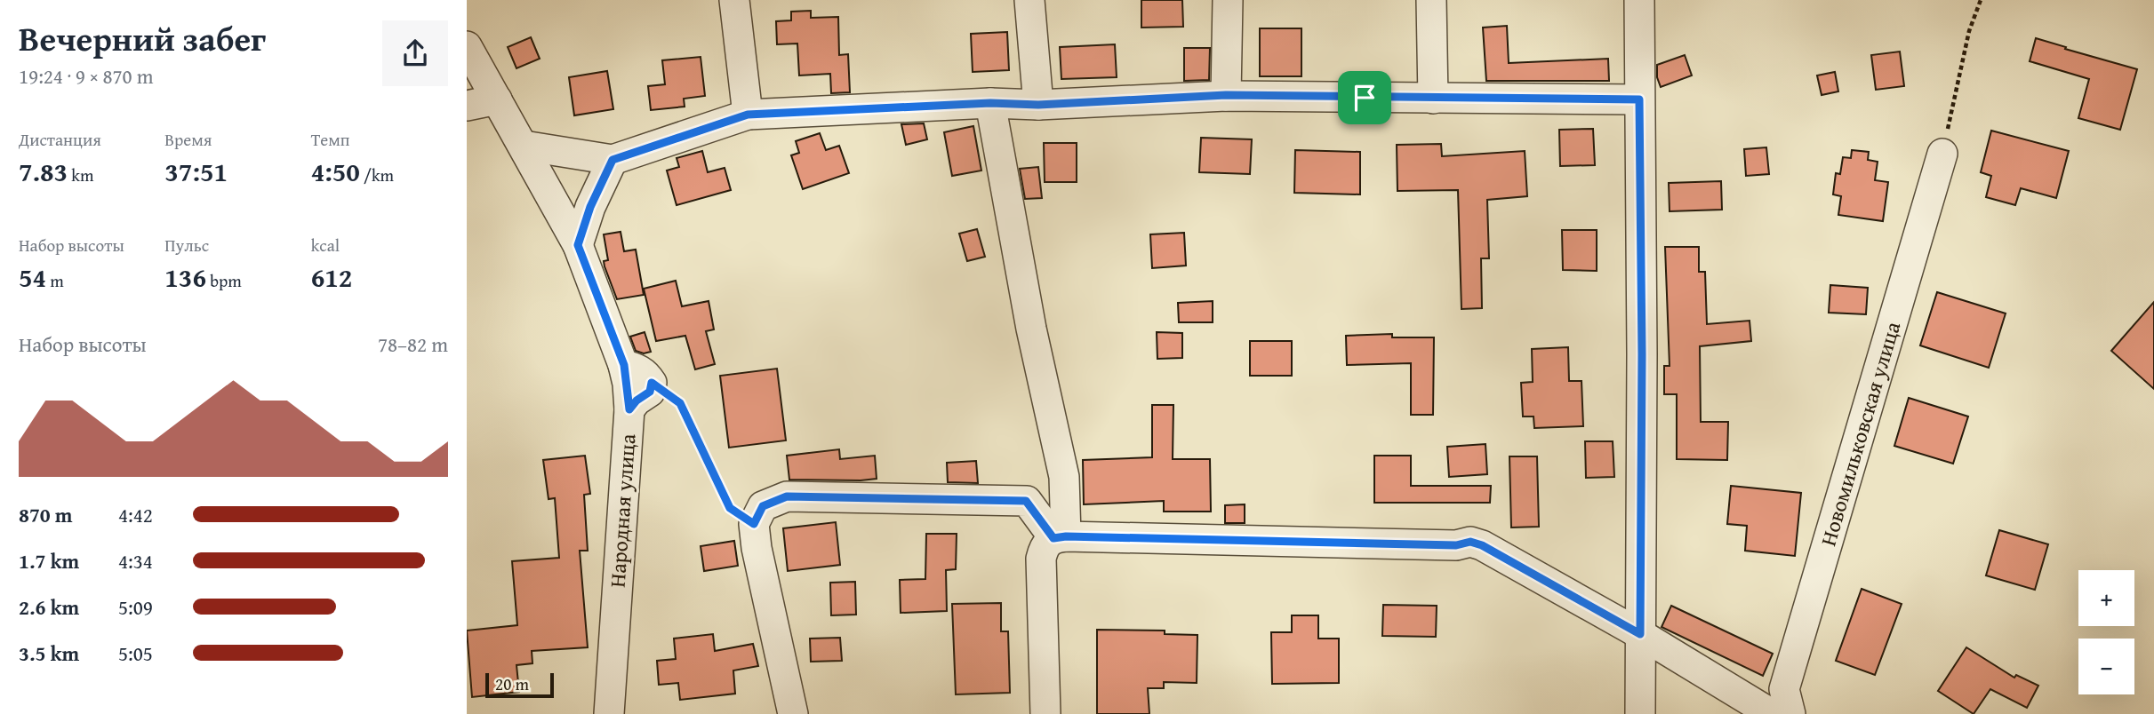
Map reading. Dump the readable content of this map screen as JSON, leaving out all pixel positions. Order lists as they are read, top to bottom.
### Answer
{
  "streets": {
    "street": ["Новомильковская улица", "Народная улица"]
  },
  "scale_bar": "20 m",
  "page": {
    "heading": ["Вечерний забег", "19:24 · 9 × 870 m"],
    "stats": [
      ["Дистанция", "7.83 km"],
      ["Время", "37:51"],
      ["Темп", "4:50 /km"],
      ["Набор высоты", "54 m"],
      ["Пульс", "136 bpm"],
      ["kcal", "612"]
    ],
    "chart": ["Набор высоты", "78–82 m"],
    "list": [
      {
        "name": "870 m",
        "note": "4:42"
      },
      {
        "name": "1.7 km",
        "note": "4:34"
      },
      {
        "name": "2.6 km",
        "note": "5:09"
      },
      {
        "name": "3.5 km",
        "note": "5:05"
      }
    ],
    "map_buttons": ["+", "−"],
    "scale": "20 m"
  }
}
